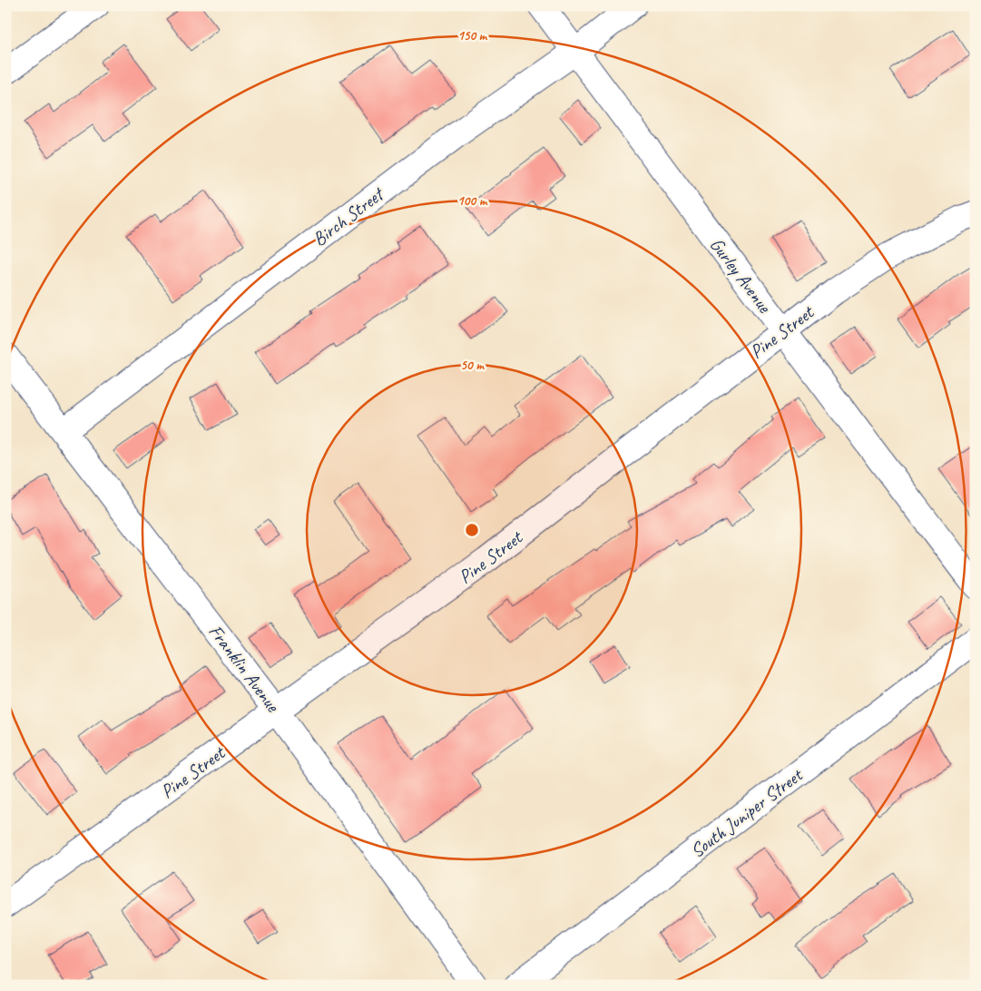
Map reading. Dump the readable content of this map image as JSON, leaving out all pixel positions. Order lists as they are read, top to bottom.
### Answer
{
  "streets": {
    "street": [
      "Birch Street",
      "Gurley Avenue",
      "Pine Street",
      "Franklin Avenue",
      "South Juniper Street"
    ]
  },
  "crossings": [
    ["Birch Street", "Gurley Avenue"],
    ["Birch Street", "Franklin Avenue"],
    ["Gurley Avenue", "Pine Street"],
    ["Pine Street", "Franklin Avenue"]
  ],
  "rings": ["150 m", "100 m", "50 m"]
}
